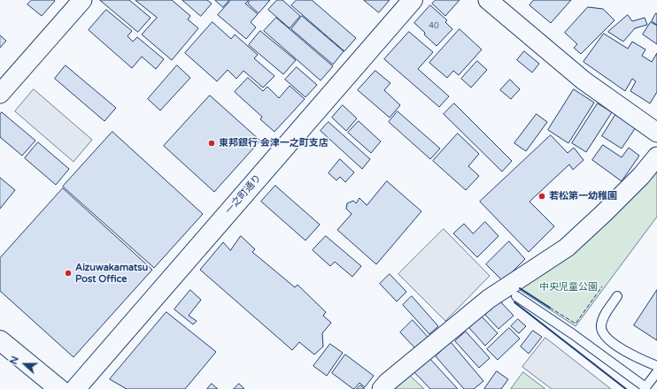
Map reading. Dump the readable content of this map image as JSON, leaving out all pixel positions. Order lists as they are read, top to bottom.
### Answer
{
  "streets": {
    "main road": ["一之町通り"]
  },
  "parks": ["中央児童公園"],
  "places": ["東邦銀行 会津一之町支店", "若松第一幼稚園", "Aizuwakamatsu Post Office"],
  "house_numbers": ["40"],
  "north": "left"
}
